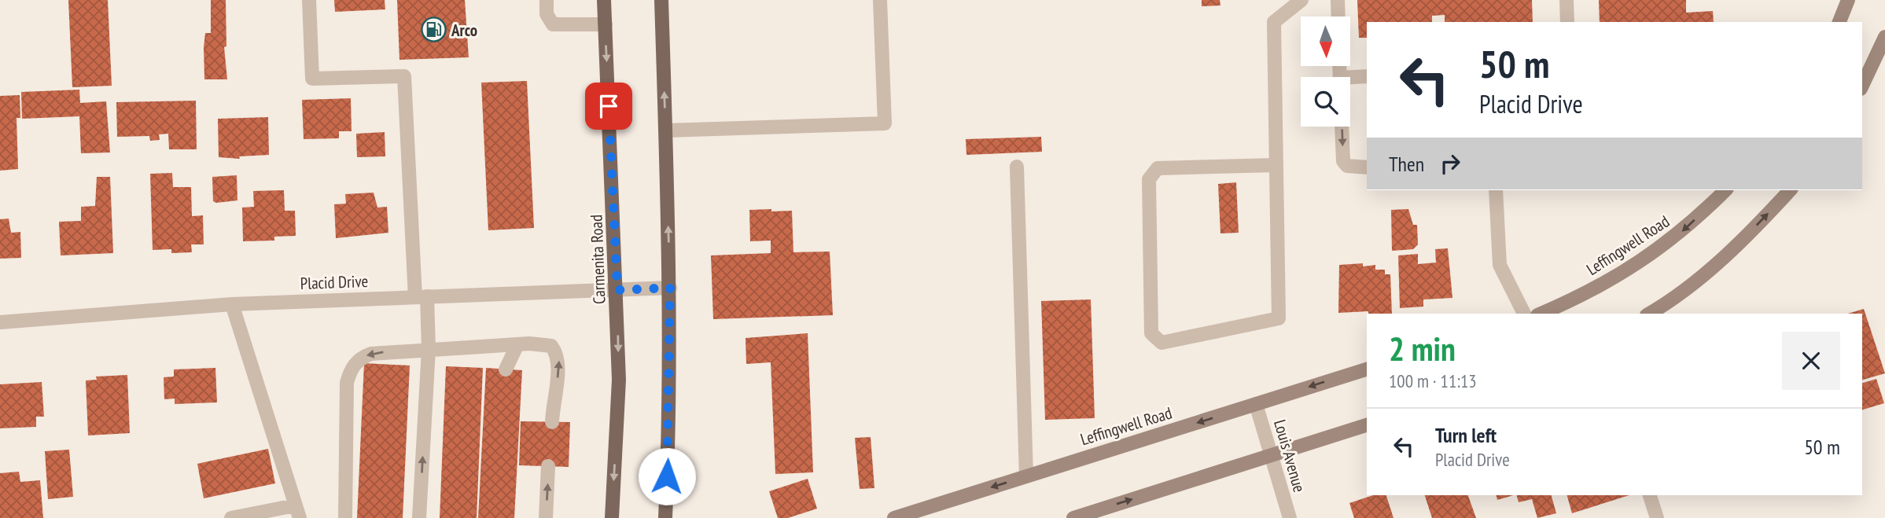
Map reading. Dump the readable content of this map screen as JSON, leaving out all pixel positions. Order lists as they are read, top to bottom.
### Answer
{
  "streets": {
    "main road": ["Leffingwell Road", "Carmenita Road"],
    "street": ["Placid Drive", "Louis Avenue"]
  },
  "crossings": [
    ["Leffingwell Road", "Louis Avenue"],
    ["Carmenita Road", "Placid Drive"]
  ],
  "places": {
    "fuel station": ["Arco"]
  },
  "north": "bottom",
  "page": {
    "turn": ["50 m", "Placid Drive"],
    "then": "Then",
    "heading": ["2 min", "100 m · 11:13"],
    "list": [
      {
        "name": "Turn left",
        "note": "Placid Drive",
        "value": "50 m"
      }
    ]
  }
}
